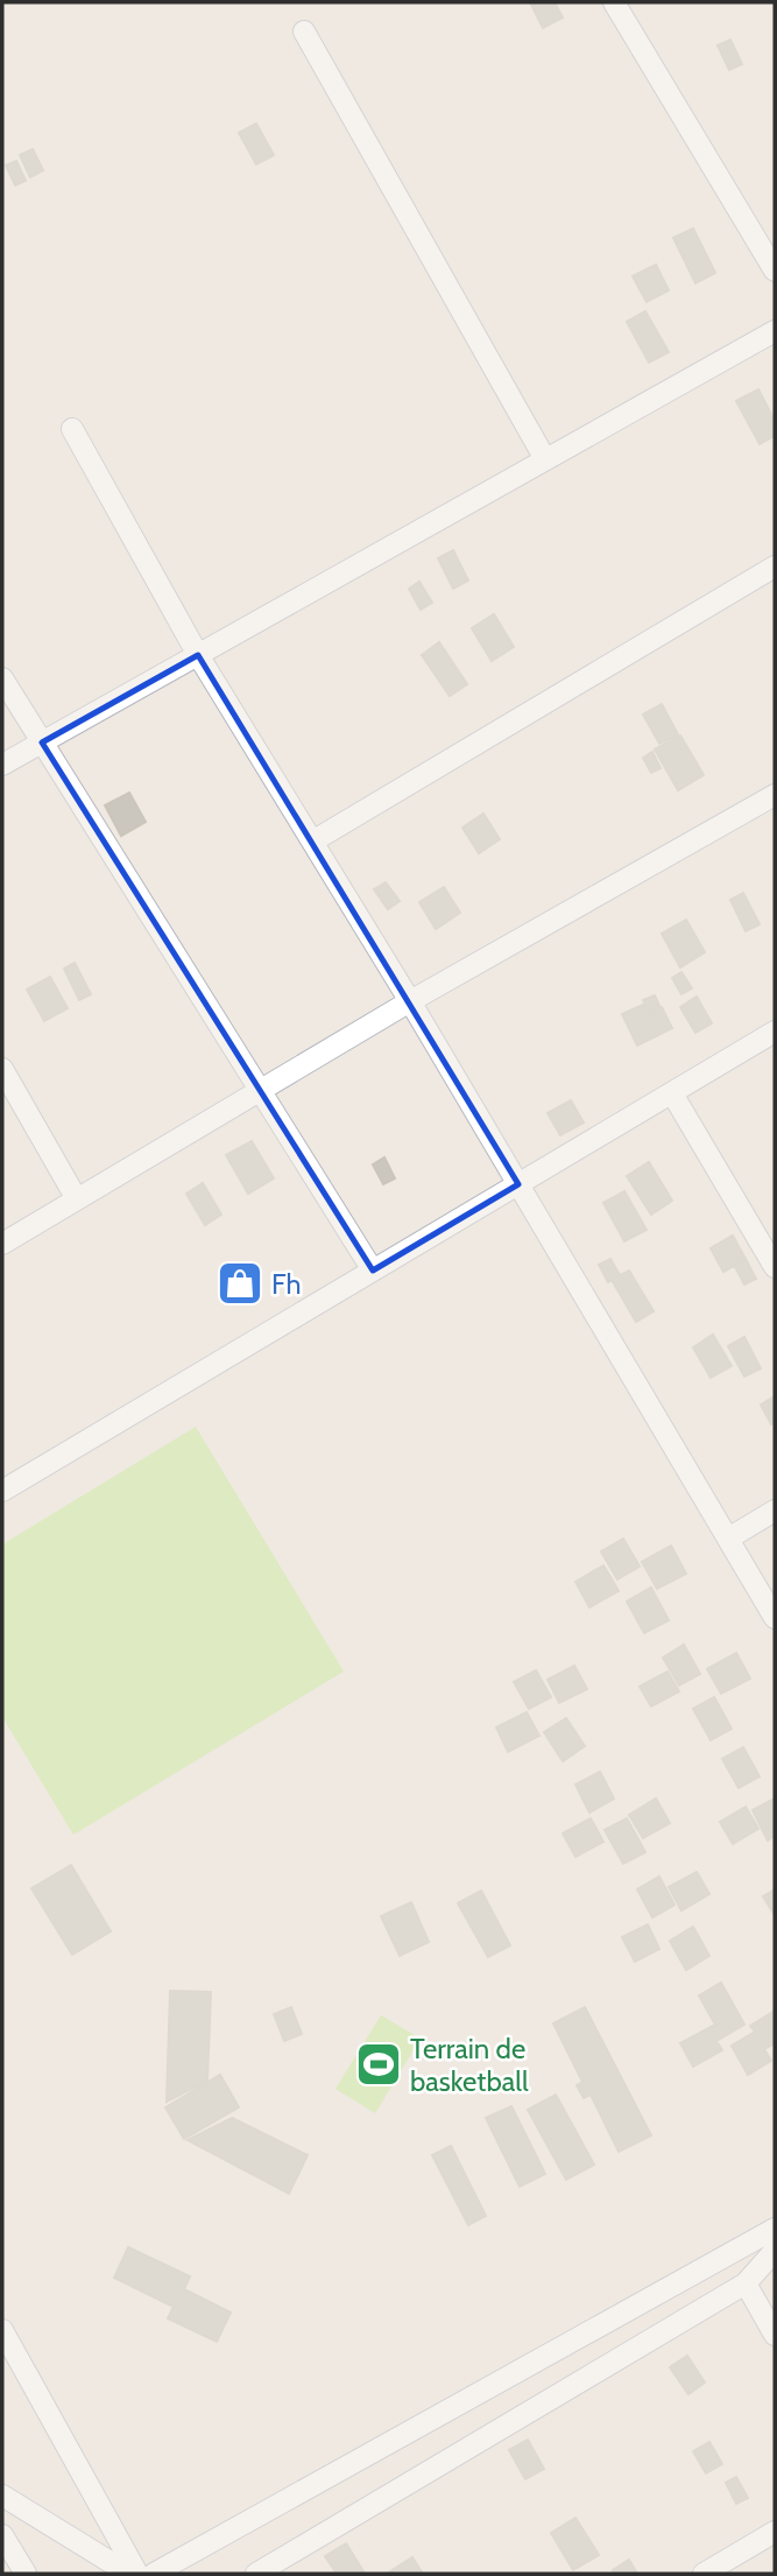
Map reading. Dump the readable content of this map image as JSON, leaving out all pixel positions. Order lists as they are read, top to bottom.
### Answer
{
  "places": {
    "shop": ["Fh"],
    "sports": ["Terrain de basketball"]
  }
}
